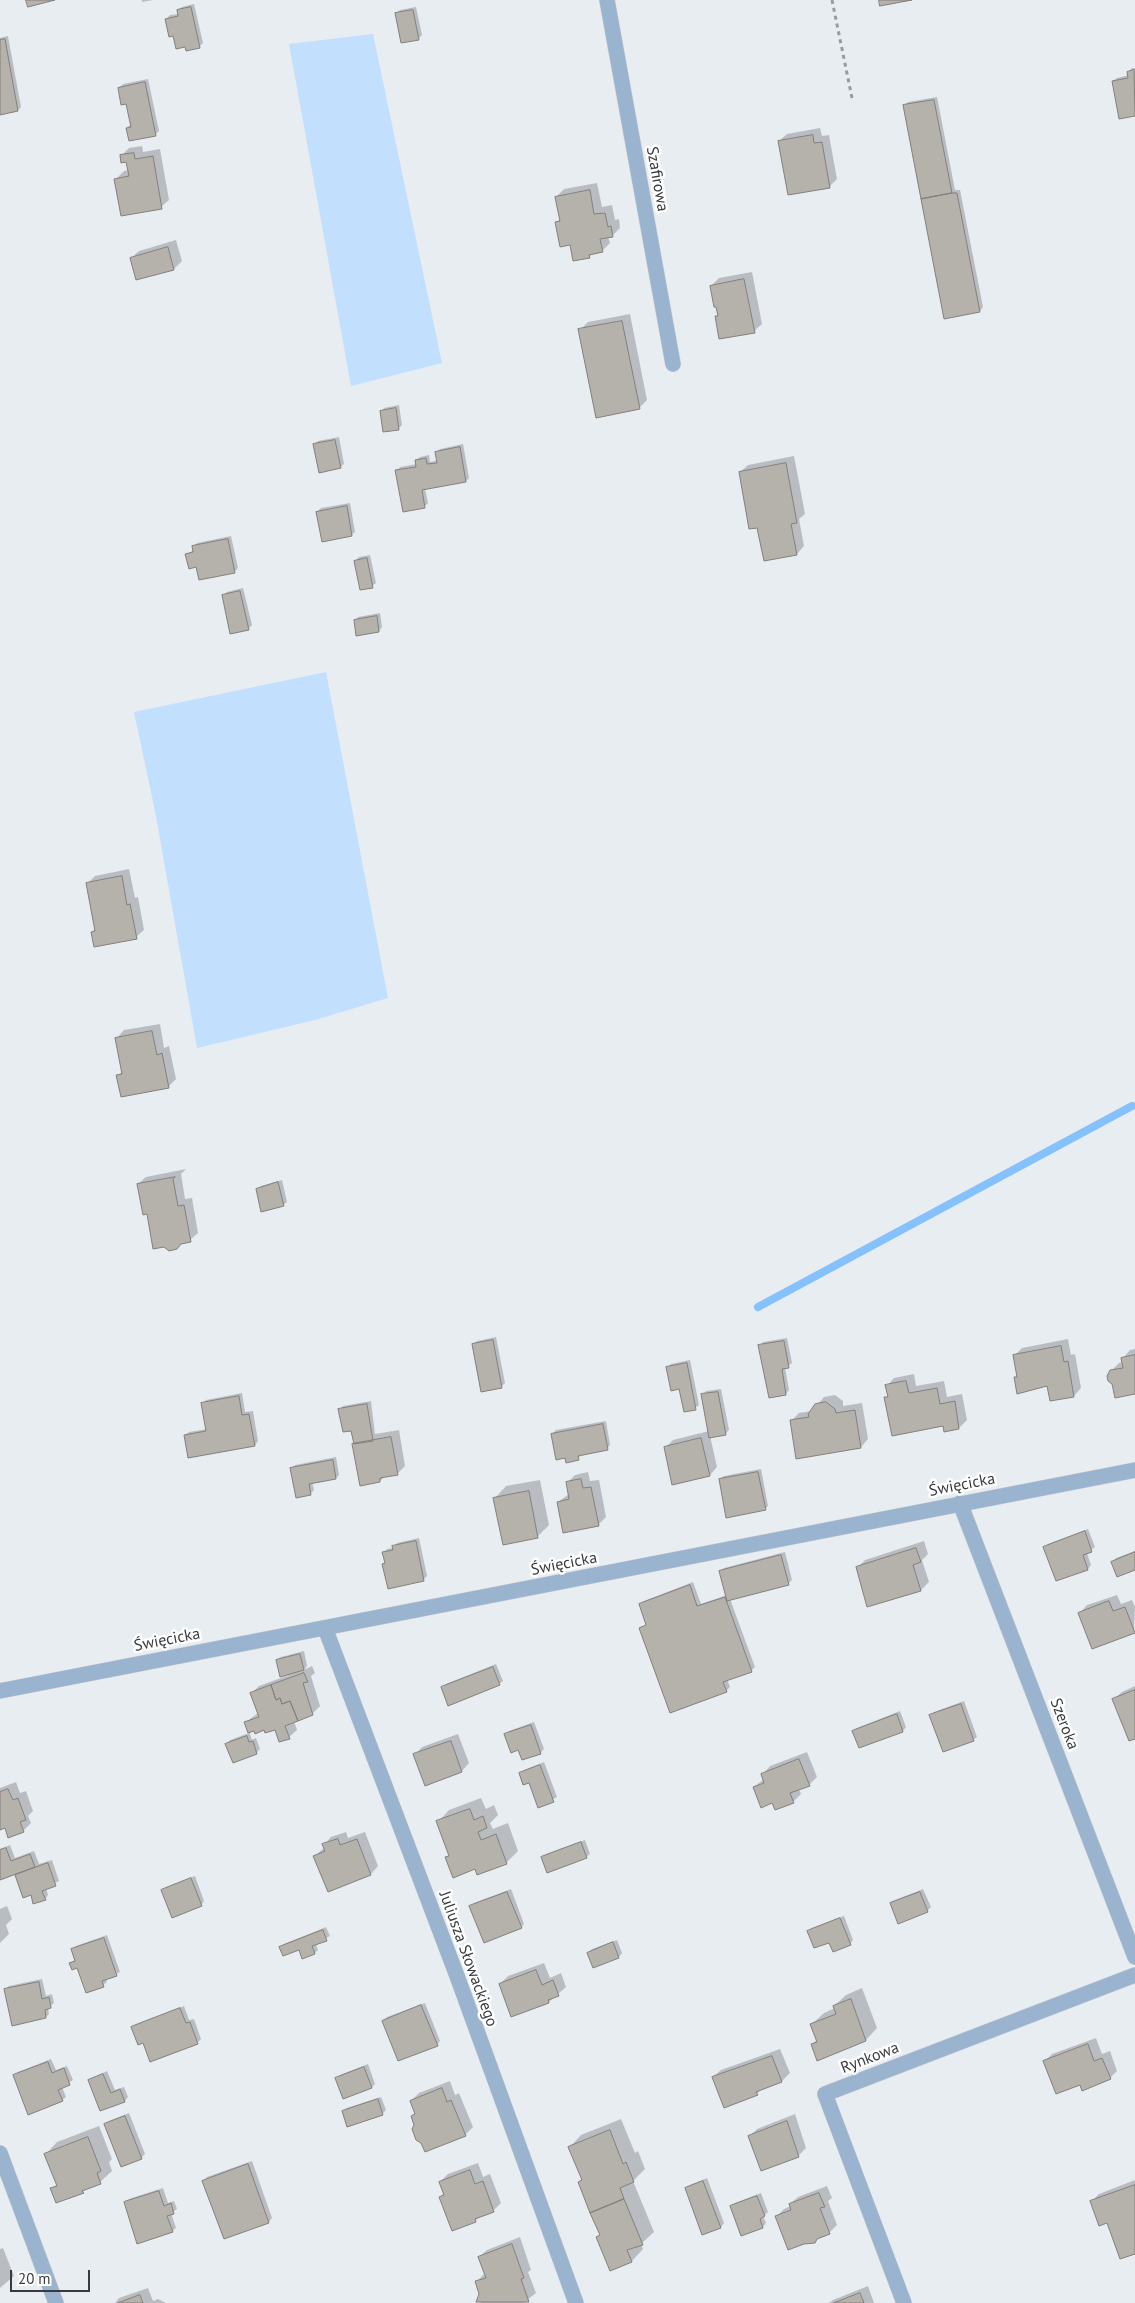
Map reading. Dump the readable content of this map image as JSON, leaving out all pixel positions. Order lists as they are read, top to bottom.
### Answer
{
  "streets": {
    "street": [
      "Szafirowa",
      "Święcicka",
      "Szeroka",
      "Juliusza Słowackiego",
      "Rynkowa"
    ]
  },
  "crossings": [
    ["Święcicka", "Szeroka"],
    ["Święcicka", "Juliusza Słowackiego"]
  ],
  "scale_bar": "20 m"
}
